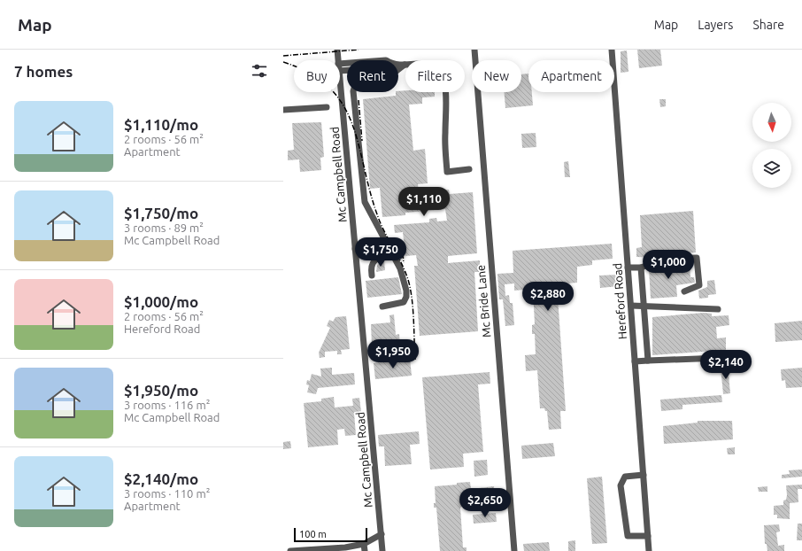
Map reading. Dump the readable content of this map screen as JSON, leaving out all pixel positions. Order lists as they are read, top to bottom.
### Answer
{
  "streets": {
    "street": ["Mc Campbell Road", "Mc Bride Lane", "Hereford Road"]
  },
  "scale_bar": "100 m",
  "north": "bottom",
  "page": {
    "header": "Map",
    "nav": ["Map", "Layers", "Share"],
    "heading": "7 homes",
    "chip": [
      "Buy",
      "Rent",
      "Filters",
      "New",
      "Apartment"
    ],
    "list": [
      {
        "name": "$1,110/mo",
        "note": "2 rooms · 56 m² · Apartment"
      },
      {
        "name": "$1,750/mo",
        "note": "3 rooms · 89 m² · Mc Campbell Road"
      },
      {
        "name": "$1,000/mo",
        "note": "2 rooms · 56 m² · Hereford Road"
      },
      {
        "name": "$1,950/mo",
        "note": "3 rooms · 116 m² · Mc Campbell Road"
      },
      {
        "name": "$2,140/mo",
        "note": "3 rooms · 110 m² · Apartment"
      }
    ],
    "price": [
      "$1,110",
      "$1,750",
      "$1,000",
      "$2,880",
      "$1,950",
      "$2,140",
      "$2,650"
    ],
    "scale": "100 m"
  }
}
